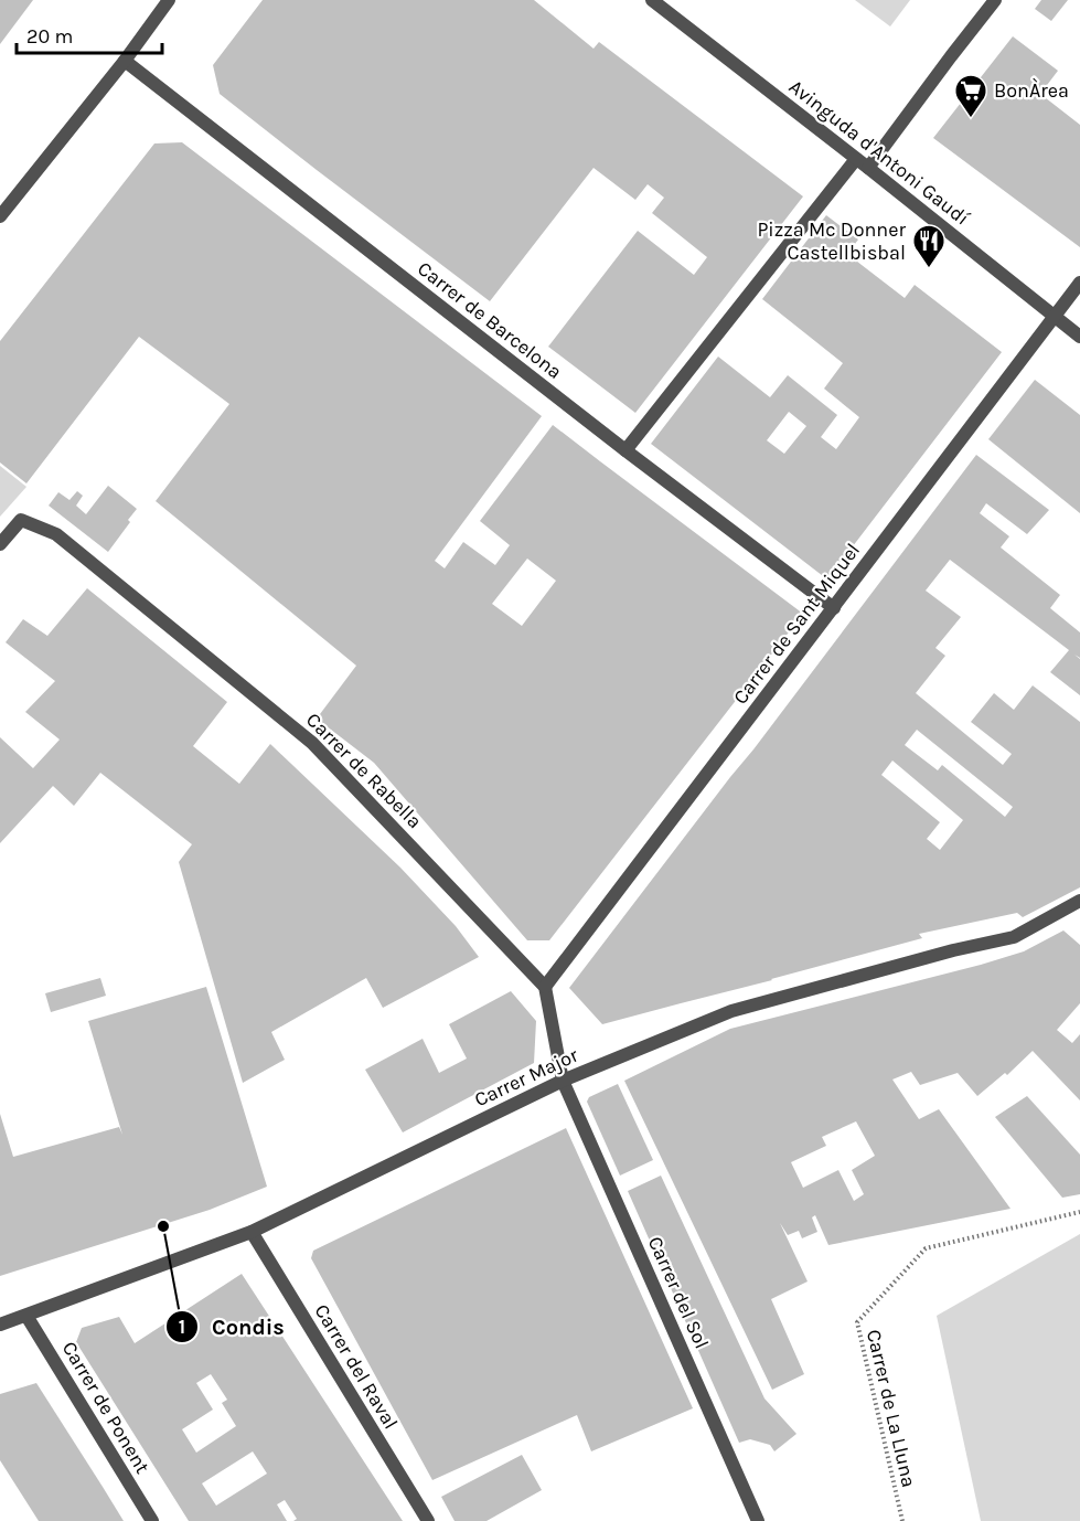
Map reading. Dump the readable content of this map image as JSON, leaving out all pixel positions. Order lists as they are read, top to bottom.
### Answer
{
  "streets": {
    "street": [
      "Avinguda d'Antoni Gaudí",
      "Carrer de Barcelona",
      "Carrer de Sant Miquel",
      "Carrer de Rabella",
      "Carrer Major",
      "Carrer del Sol",
      "Carrer del Raval",
      "Carrer de Ponent"
    ],
    "path": ["Carrer de La Lluna"]
  },
  "crossings": [
    ["Avinguda d'Antoni Gaudí", "Carrer de Sant Miquel"],
    ["Carrer de Barcelona", "Carrer de Sant Miquel"],
    ["Carrer de Sant Miquel", "Carrer de Rabella"],
    ["Carrer Major", "Carrer del Sol"],
    ["Carrer Major", "Carrer del Raval"],
    ["Carrer Major", "Carrer de Ponent"]
  ],
  "places": {
    "supermarket": ["BonÀrea"],
    "restaurant": ["Pizza Mc Donner Castellbisbal"],
    "other": ["Condis"]
  },
  "scale_bar": "20 m"
}
